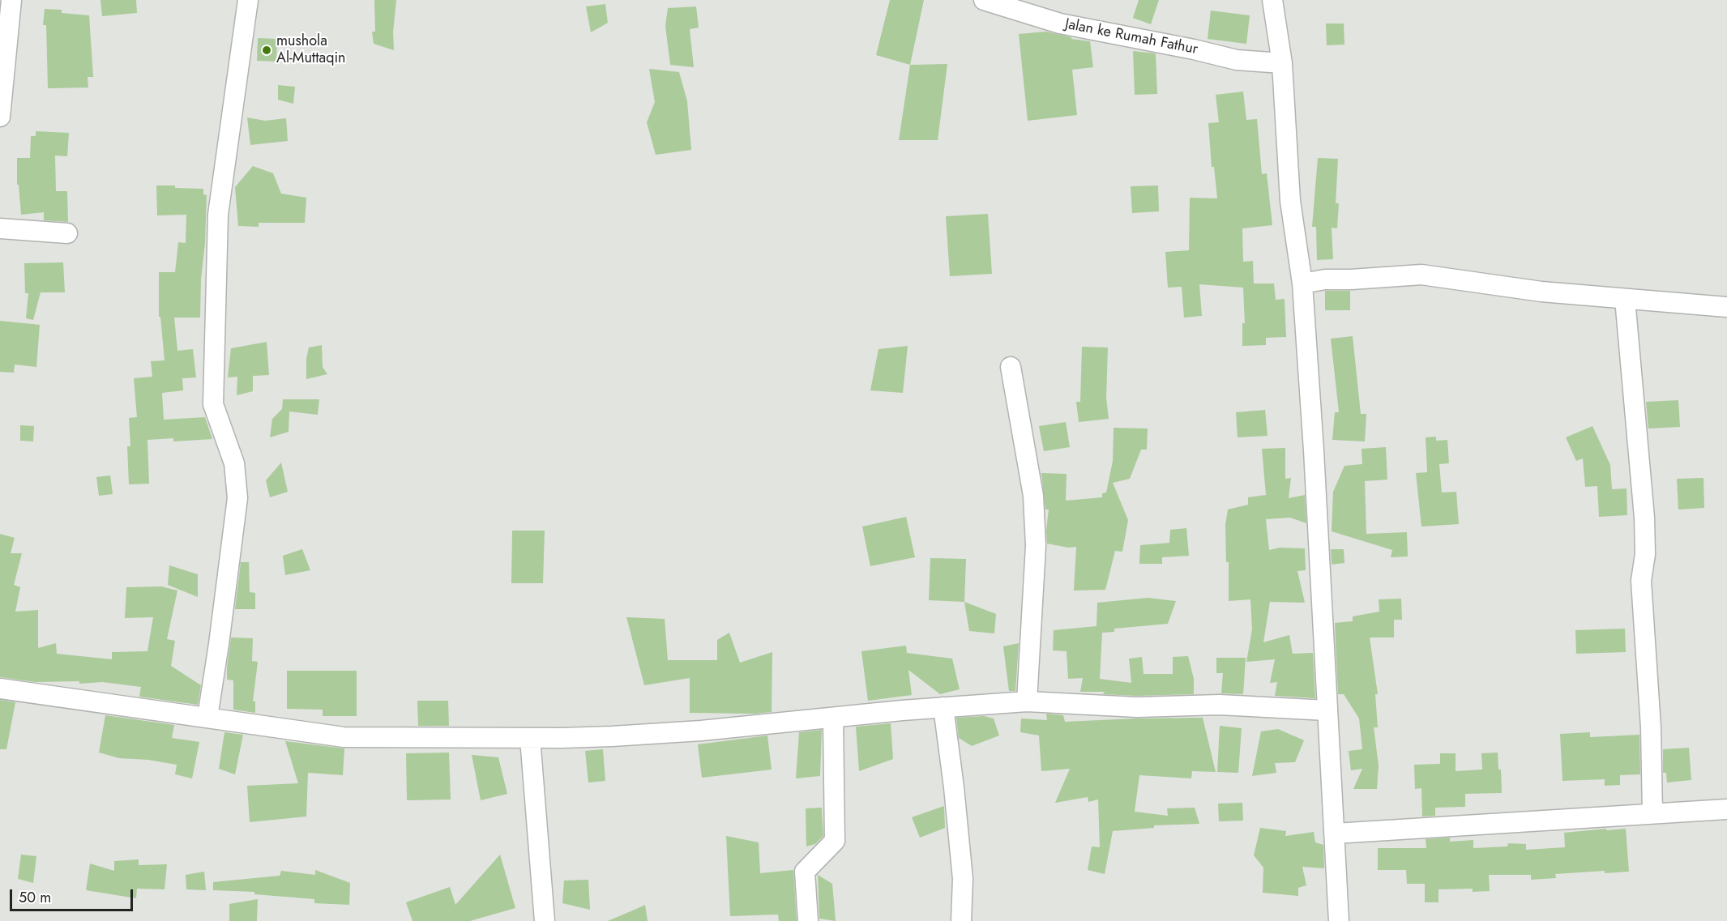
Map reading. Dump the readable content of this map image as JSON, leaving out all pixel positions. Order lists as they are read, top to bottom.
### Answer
{
  "streets": {
    "street": ["Jalan ke Rumah Fathur"]
  },
  "places": ["mushola Al-Muttaqin"],
  "scale_bar": "50 m"
}
